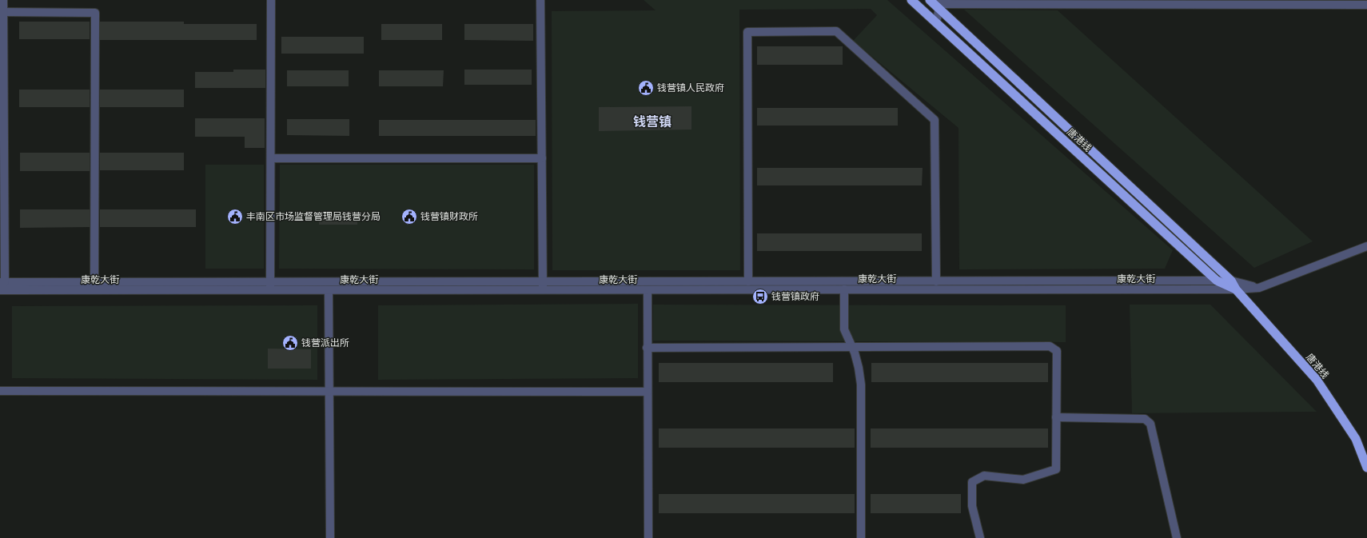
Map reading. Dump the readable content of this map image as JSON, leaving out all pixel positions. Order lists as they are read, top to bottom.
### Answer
{
  "streets": {
    "highway": ["唐港线"],
    "street": ["康乾大街"]
  },
  "crossings": [
    ["唐港线", "康乾大街"]
  ],
  "districts": ["钱营镇"],
  "places": {
    "public building": [
      "钱营镇人民政府",
      "丰南区市场监督管理局钱营分局",
      "钱营镇财政所",
      "钱营派出所"
    ],
    "bus stop": ["钱营镇政府"]
  }
}
